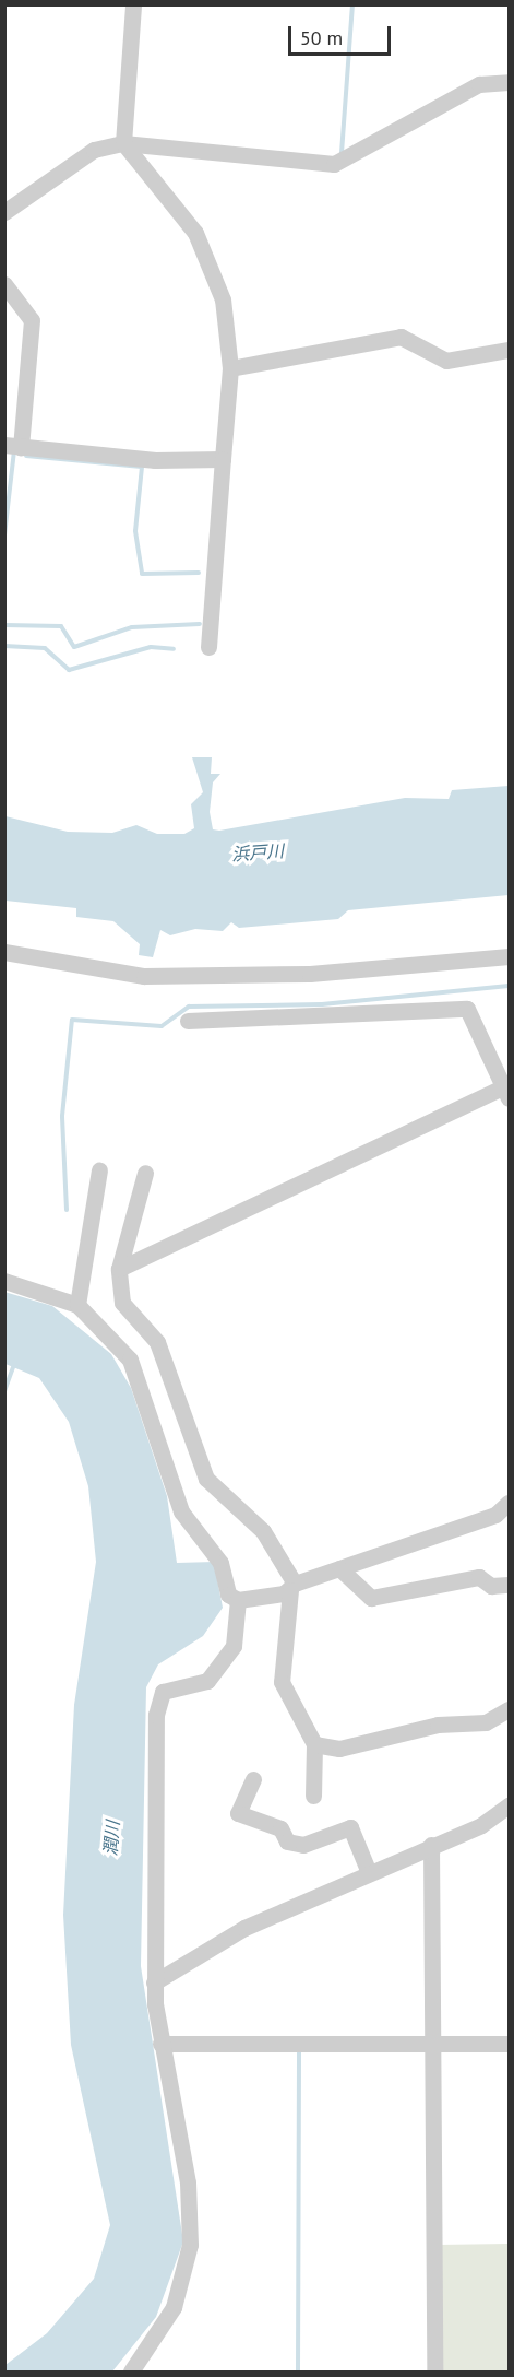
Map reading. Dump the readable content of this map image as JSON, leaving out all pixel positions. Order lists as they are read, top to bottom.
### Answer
{
  "water": ["浜戸川", "潤川"],
  "scale_bar": "50 m"
}
